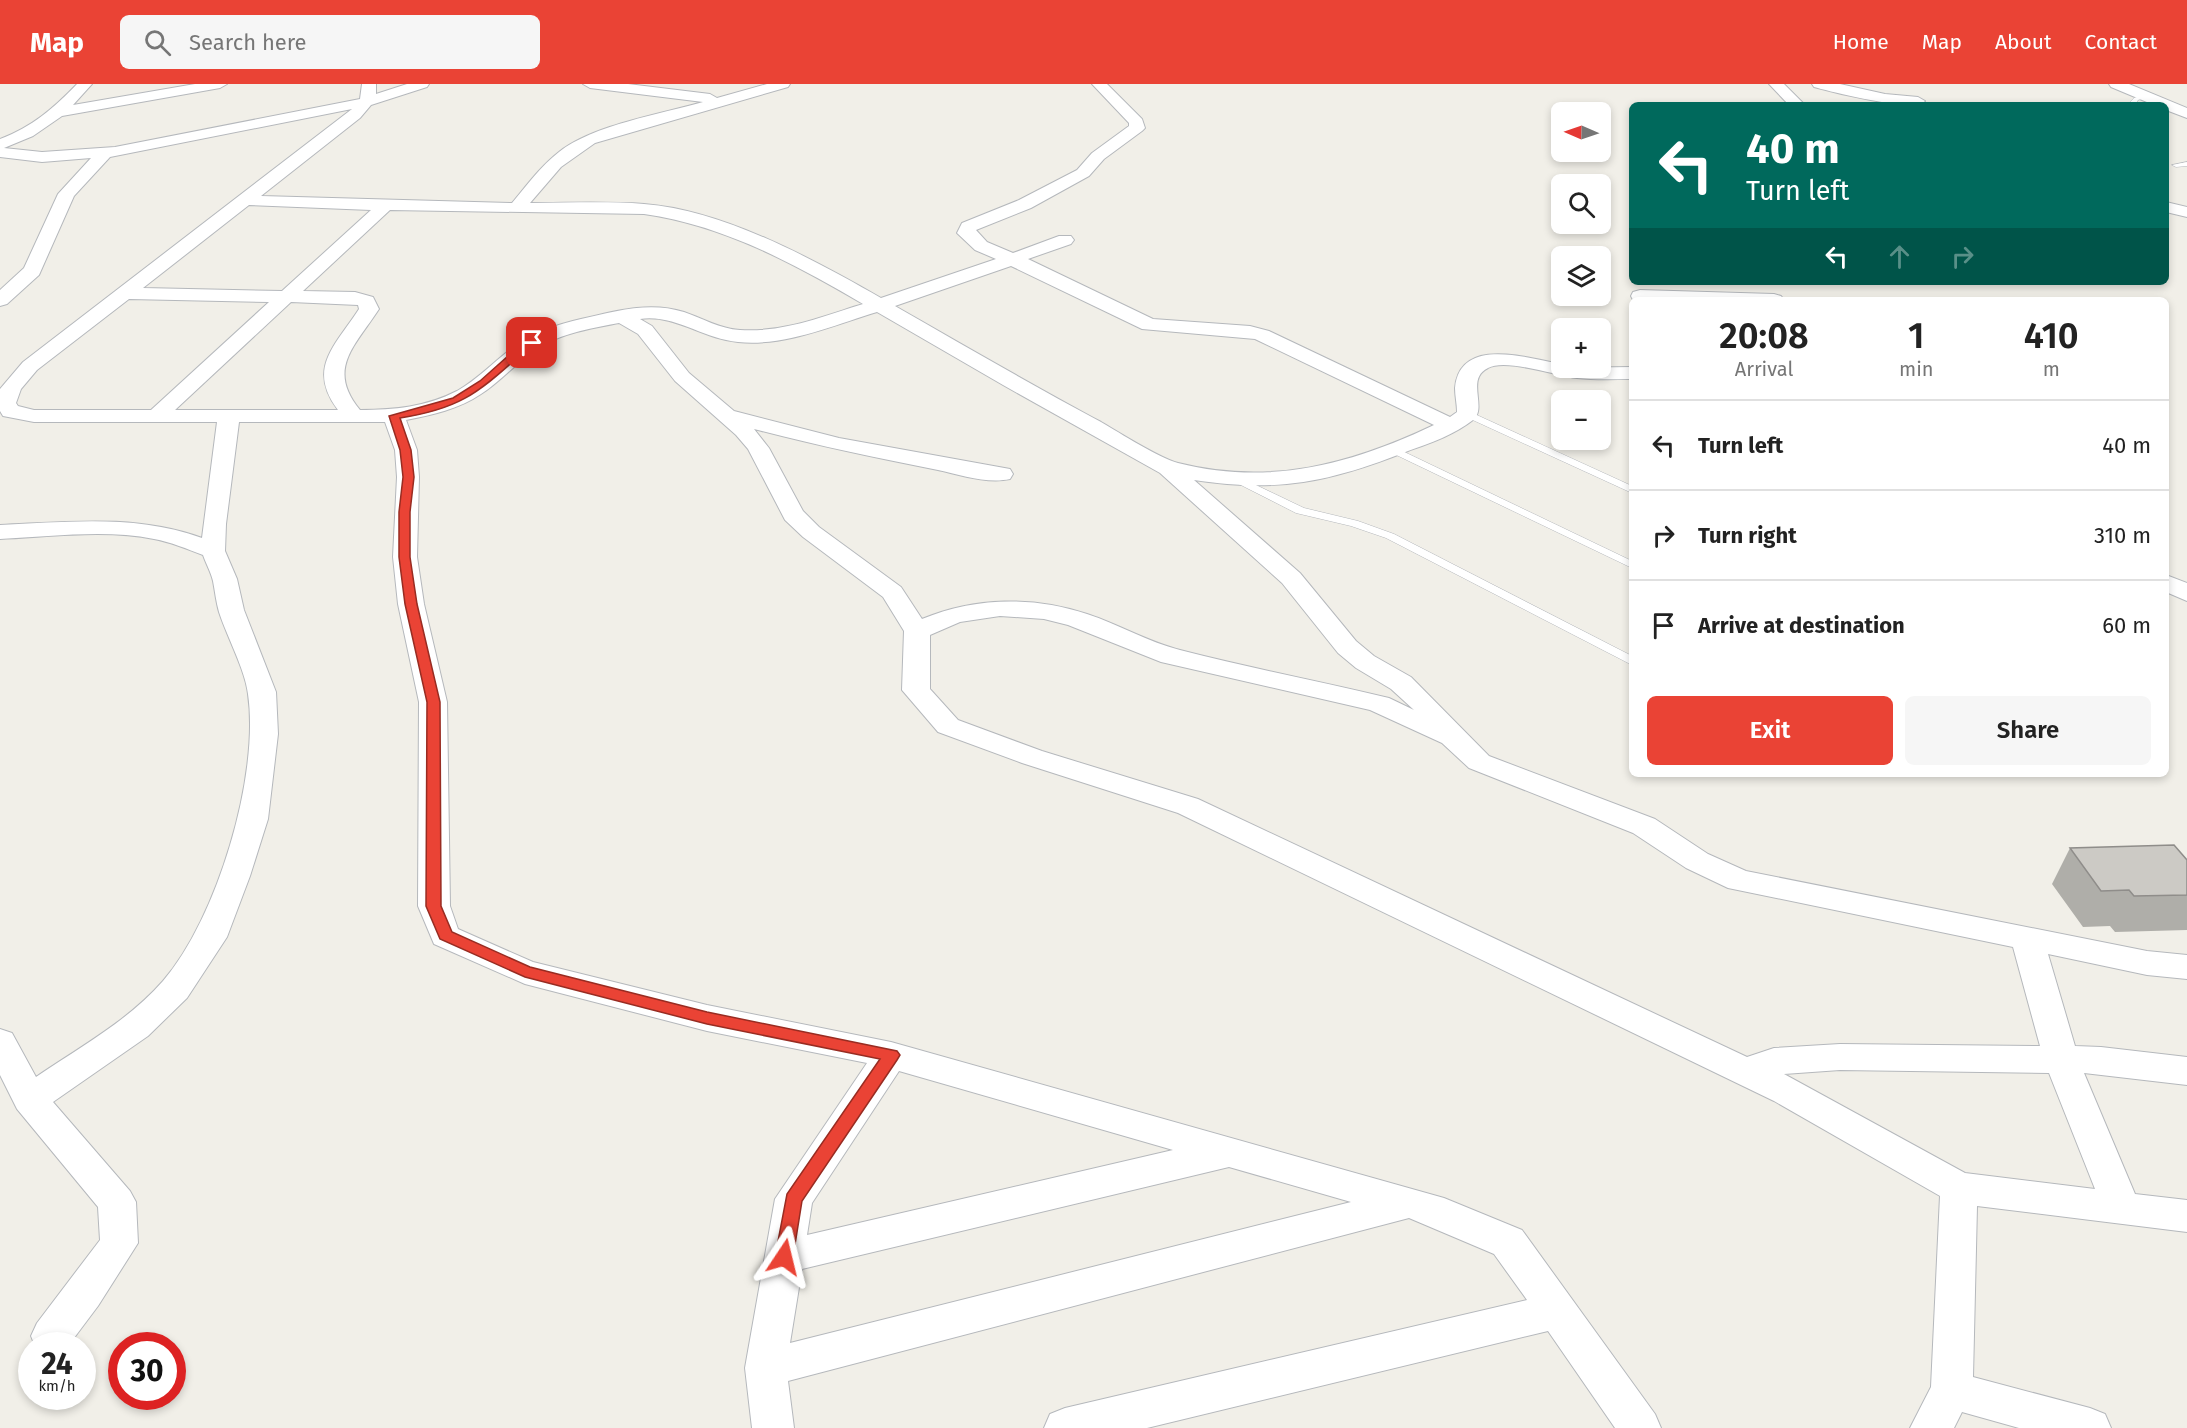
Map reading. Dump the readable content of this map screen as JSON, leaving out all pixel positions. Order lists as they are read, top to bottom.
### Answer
{
  "north": "left",
  "page": {
    "header": "Map",
    "search": "Search here",
    "nav": [
      "Home",
      "Map",
      "About",
      "Contact"
    ],
    "map_buttons": ["+", "−"],
    "turn": ["40 m", "Turn left"],
    "eta": [
      "20:08",
      "Arrival",
      "1",
      "min",
      "410",
      "m"
    ],
    "list": [
      {
        "name": "Turn left",
        "value": "40 m"
      },
      {
        "name": "Turn right",
        "value": "310 m"
      },
      {
        "name": "Arrive at destination",
        "value": "60 m"
      }
    ],
    "buttons": ["Exit", "Share"],
    "speed": "24 km/h",
    "limit": "30"
  }
}
